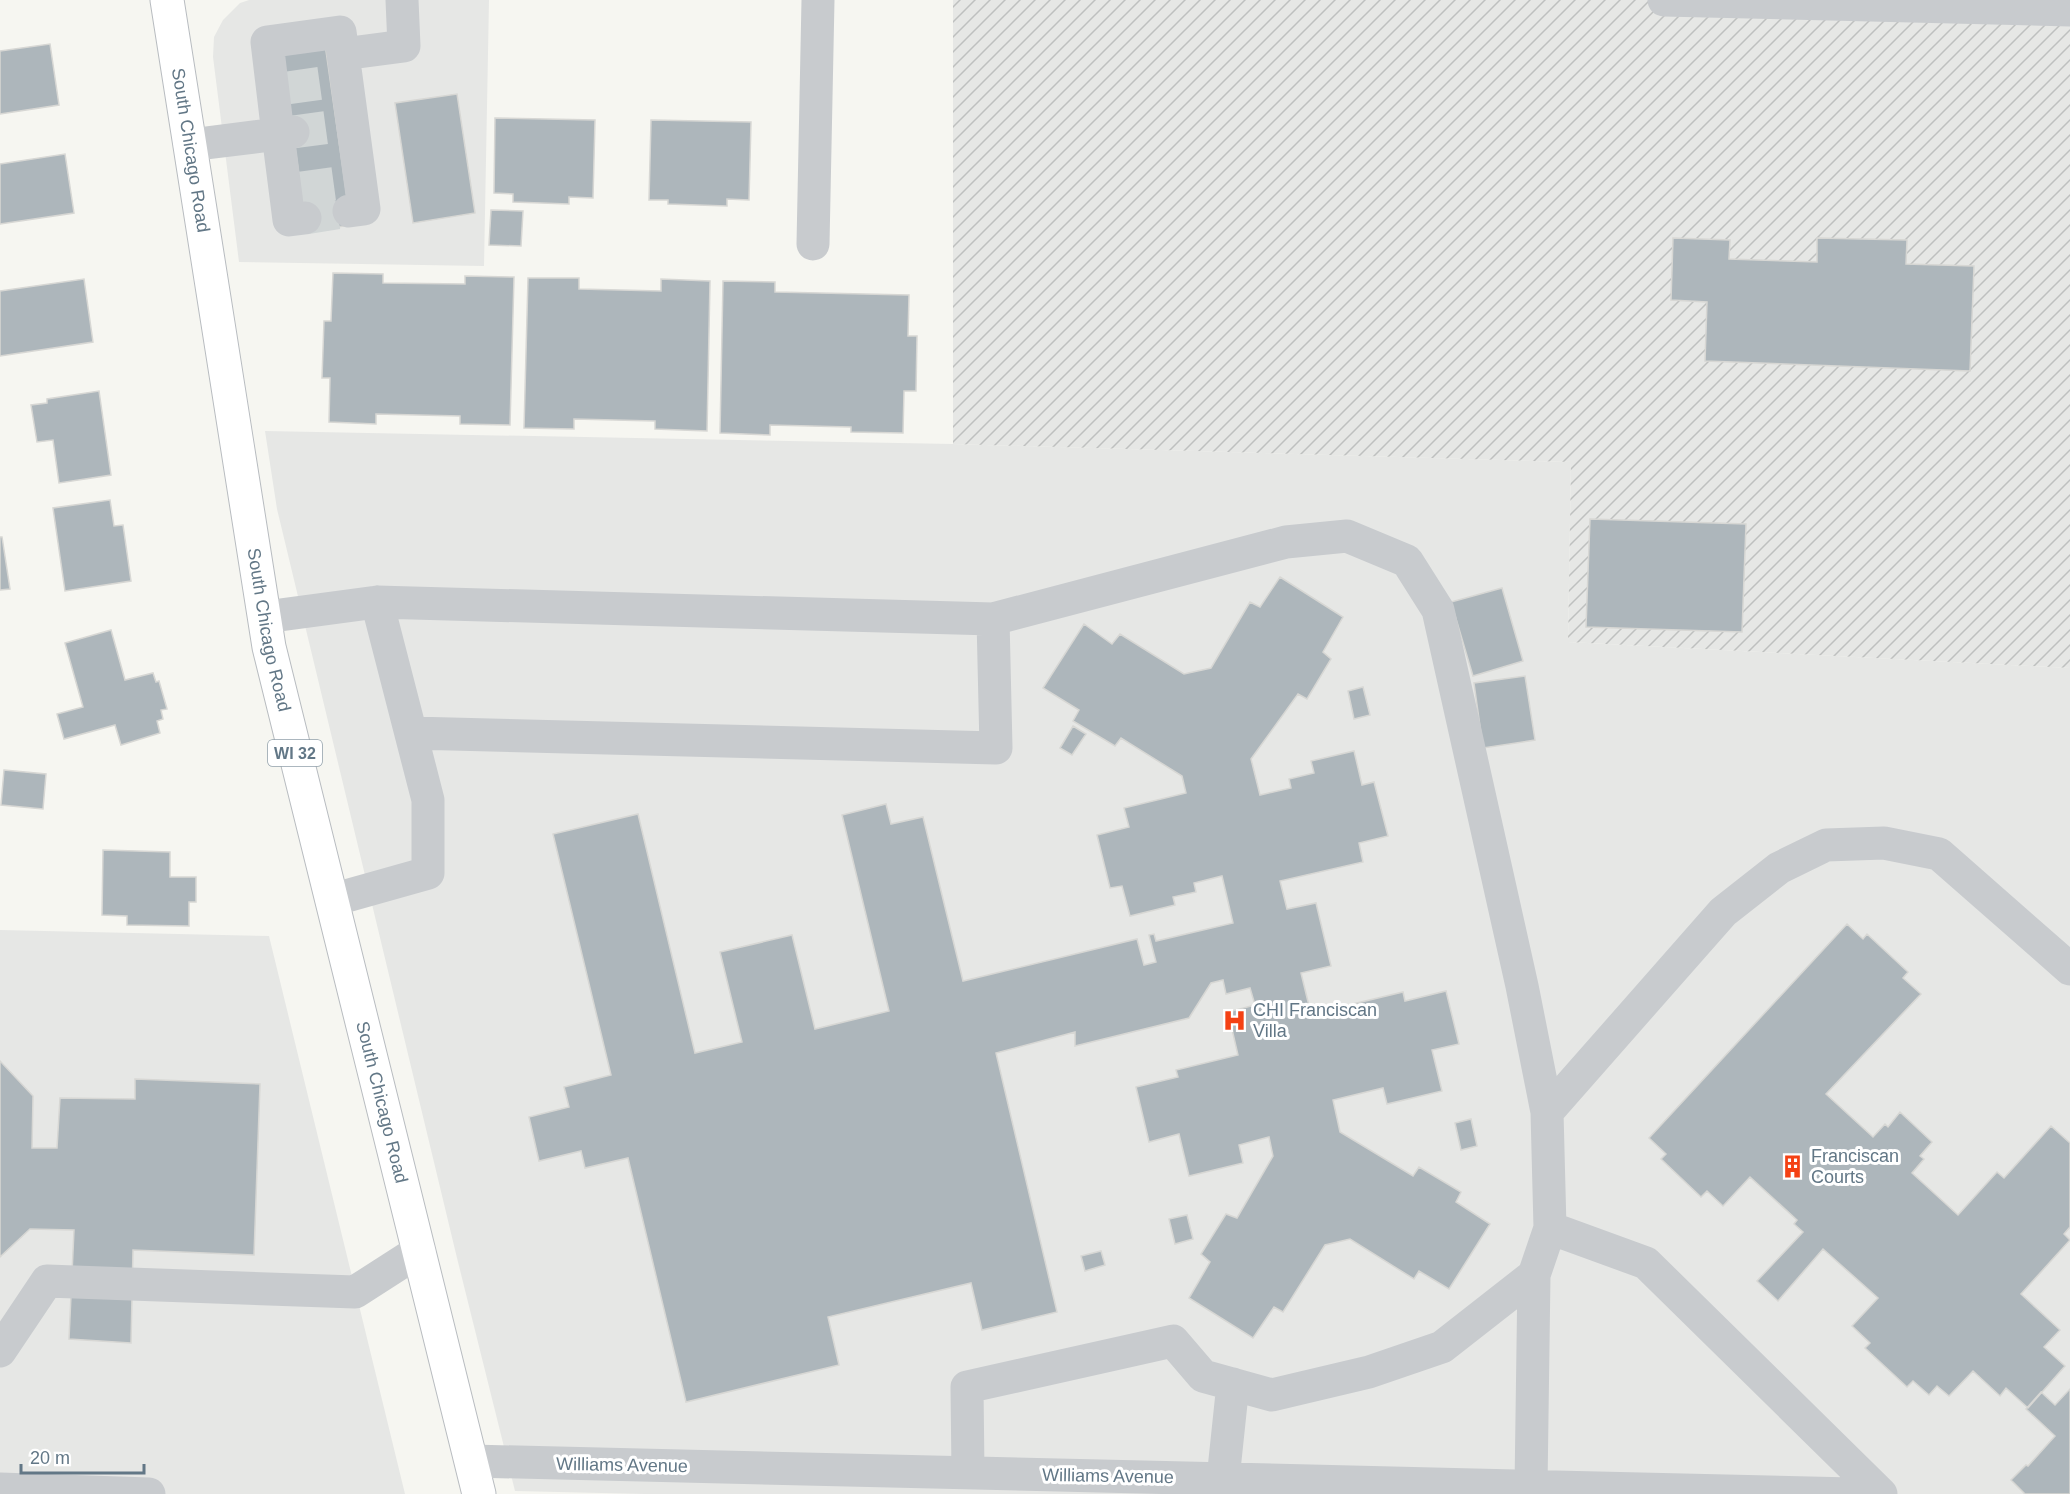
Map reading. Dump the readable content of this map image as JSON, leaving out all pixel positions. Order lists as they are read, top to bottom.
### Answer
{
  "streets": {
    "main road": ["South Chicago Road", "WI 32"],
    "street": ["Williams Avenue"]
  },
  "crossings": [
    ["South Chicago Road", "Williams Avenue"]
  ],
  "places": {
    "hospital": ["CHI Franciscan Villa"],
    "building": ["Franciscan Courts"]
  },
  "scale_bar": "20 m"
}
